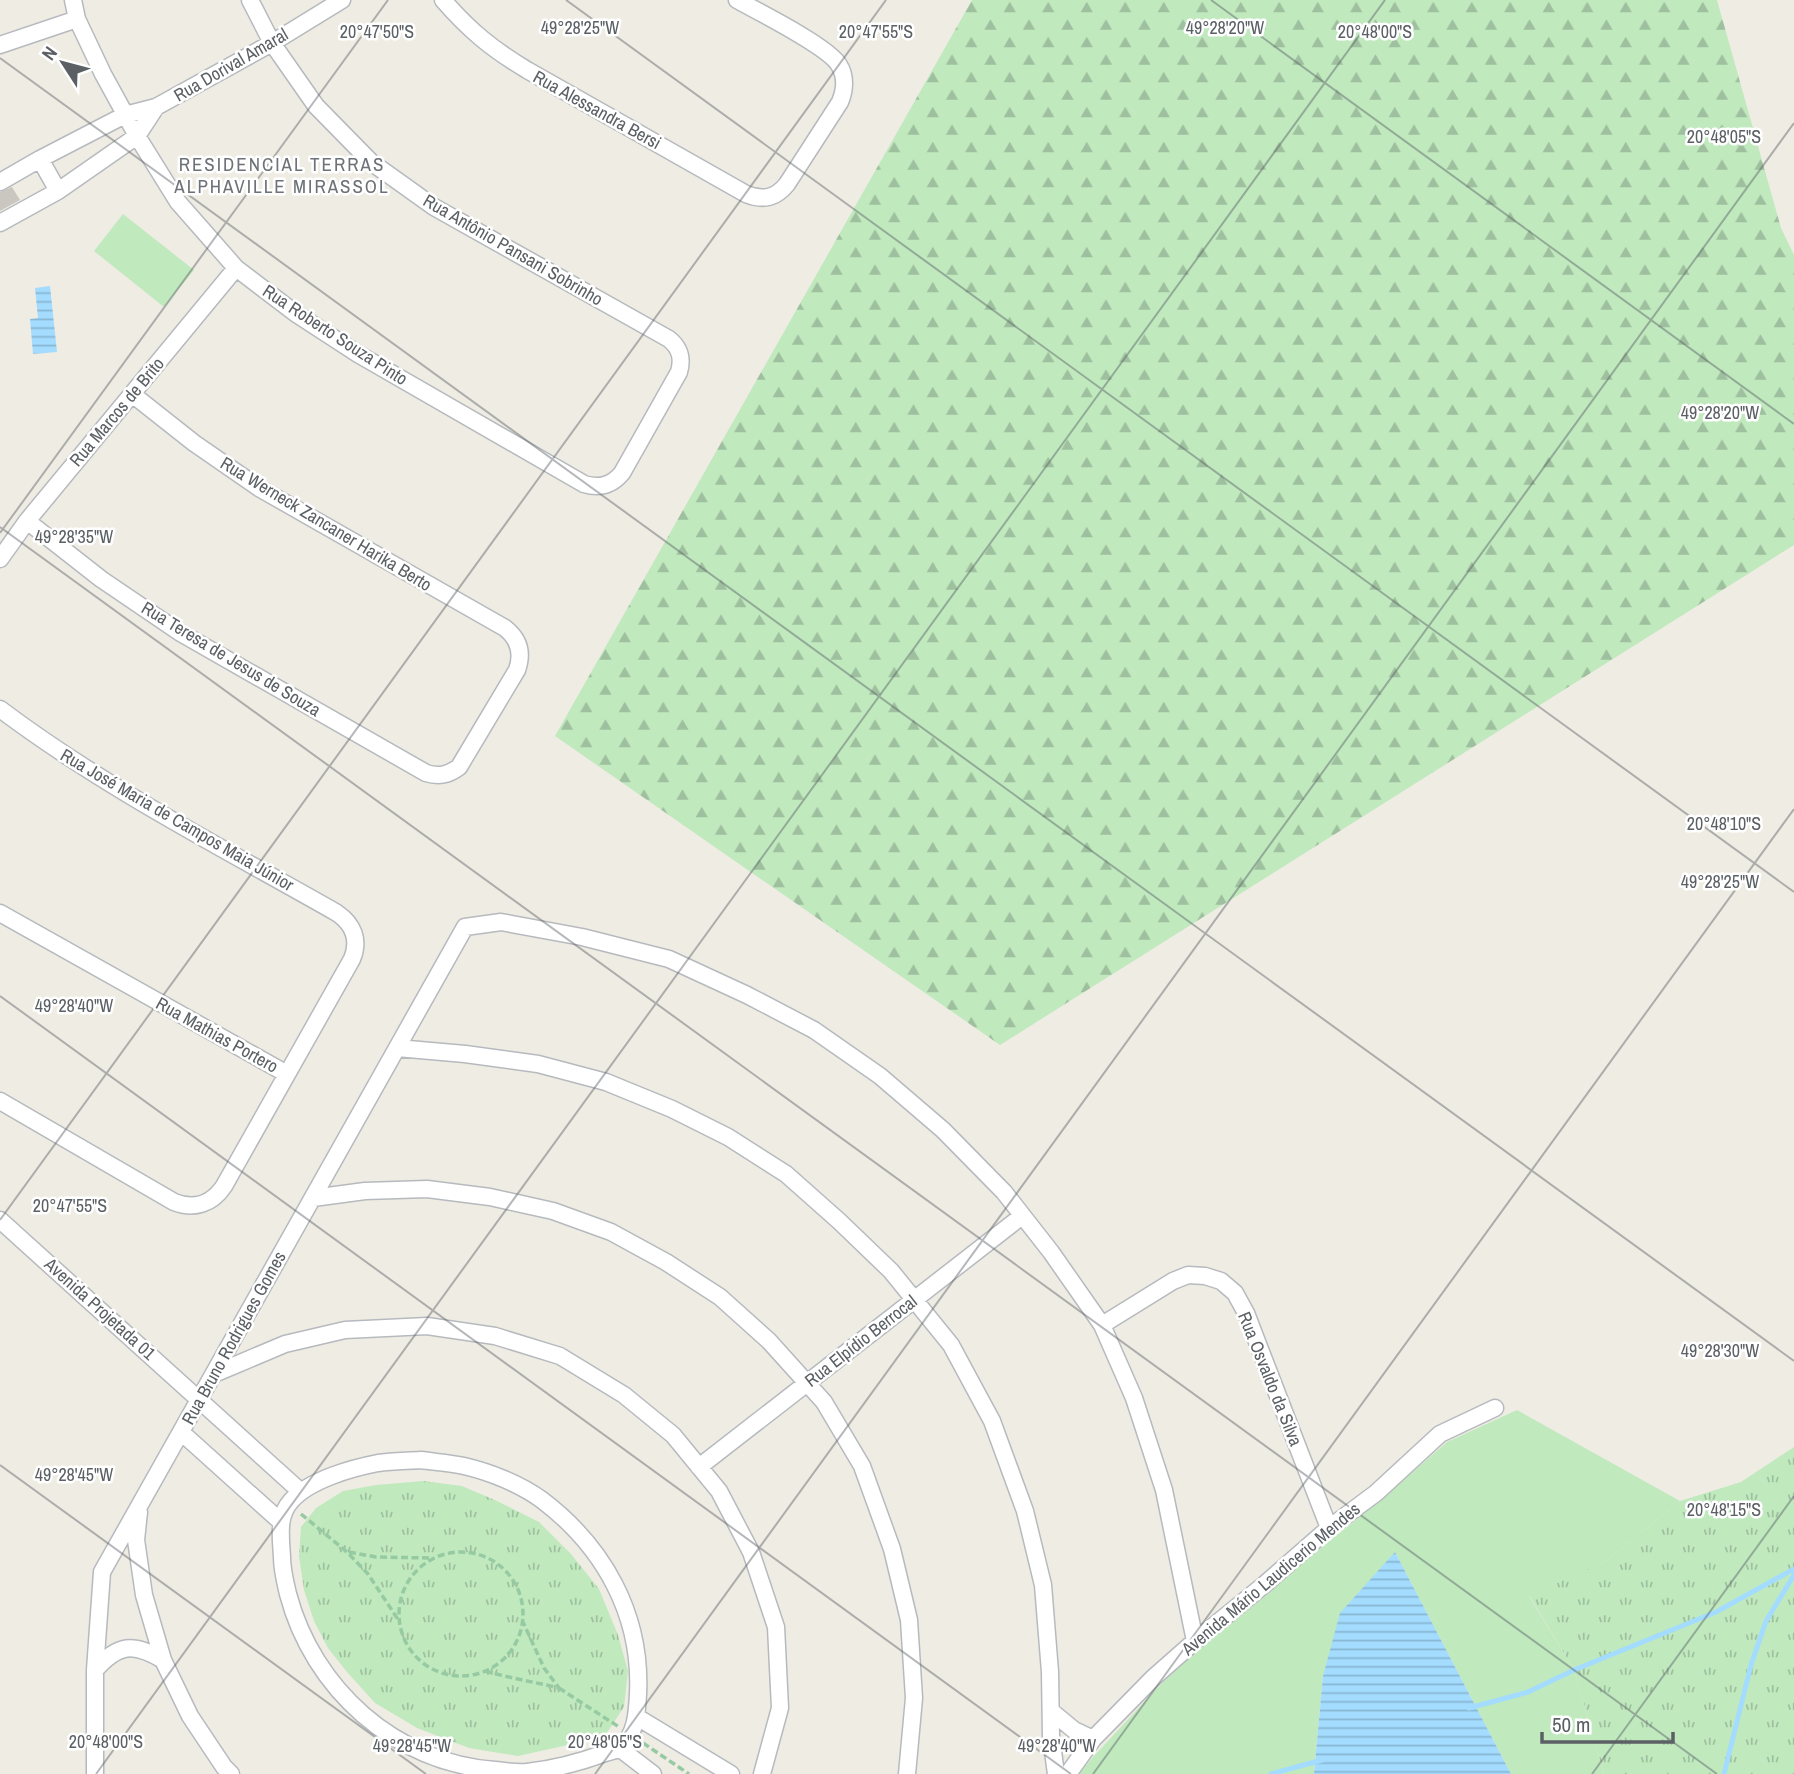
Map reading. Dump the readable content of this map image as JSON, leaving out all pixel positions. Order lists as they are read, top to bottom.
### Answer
{
  "streets": {
    "street": [
      "Rua Dorival Amaral",
      "Rua Alessandra Bersi",
      "Rua Antônio Pansani Sobrinho",
      "Rua Roberto Souza Pinto",
      "Rua Marcos de Brito",
      "Rua Werneck Zancaner Harika Berto",
      "Rua Teresa de Jesus de Souza",
      "Rua José Maria de Campos Maia Júnior",
      "Rua Mathias Portero",
      "Avenida Projetada 01",
      "Rua Bruno Rodrigues Gomes",
      "Rua Elpídio Berrocal",
      "Rua Osvaldo da Silva",
      "Avenida Mário Laudicerio Mendes"
    ]
  },
  "crossings": [
    ["Rua Dorival Amaral", "Rua Antônio Pansani Sobrinho"],
    ["Rua Antônio Pansani Sobrinho", "Rua Roberto Souza Pinto"],
    ["Rua Roberto Souza Pinto", "Rua Marcos de Brito"],
    ["Rua Marcos de Brito", "Rua Werneck Zancaner Harika Berto"],
    ["Rua Marcos de Brito", "Rua Teresa de Jesus de Souza"],
    ["Rua Werneck Zancaner Harika Berto", "Rua Teresa de Jesus de Souza"],
    ["Rua José Maria de Campos Maia Júnior", "Rua Mathias Portero"],
    ["Avenida Projetada 01", "Rua Bruno Rodrigues Gomes"],
    ["Rua Bruno Rodrigues Gomes", "Rua Elpídio Berrocal"],
    ["Rua Osvaldo da Silva", "Avenida Mário Laudicerio Mendes"]
  ],
  "districts": ["RESIDENCIAL TERRAS ALPHAVILLE MIRASSOL"],
  "scale_bar": "50 m",
  "north": "top left",
  "coordinates": [
    "49°28'25\"W",
    "49°28'20\"W",
    "20°47'50\"S",
    "20°47'55\"S",
    "20°48'00\"S",
    "20°48'05\"S",
    "49°28'35\"W",
    "20°48'10\"S",
    "49°28'40\"W",
    "49°28'30\"W",
    "49°28'45\"W",
    "20°48'15\"S"
  ]
}
